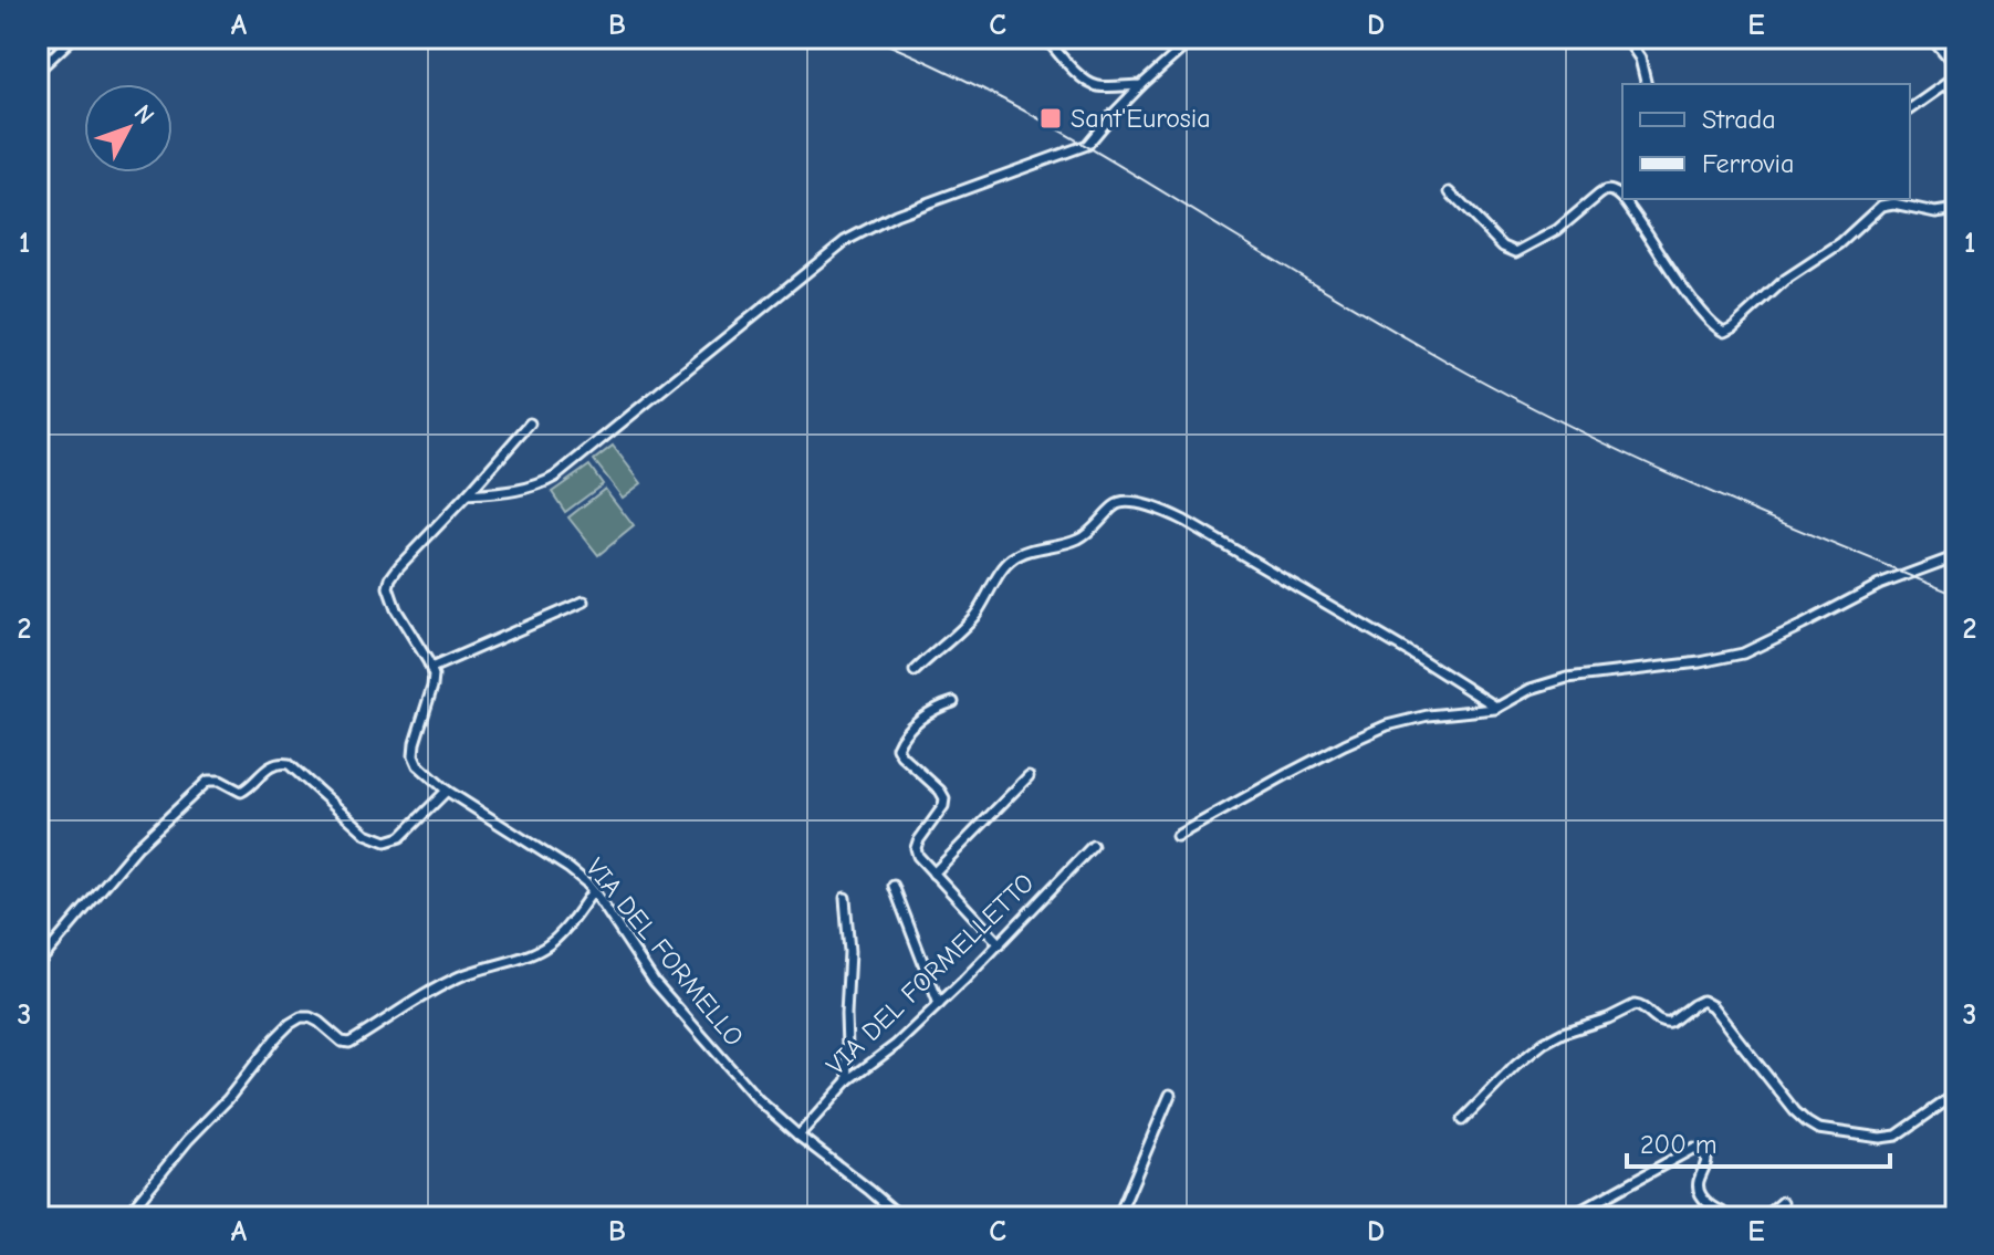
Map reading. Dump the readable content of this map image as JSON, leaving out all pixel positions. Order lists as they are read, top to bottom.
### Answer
{
  "streets": {
    "street": ["VIA DEL FORMELLO", "VIA DEL FORMELLETTO"]
  },
  "crossings": [
    ["VIA DEL FORMELLO", "VIA DEL FORMELLETTO"]
  ],
  "places": {
    "transit": ["Sant'Eurosia"]
  },
  "legend": ["Strada", "Ferrovia"],
  "scale_bar": "200 m",
  "north": "top right",
  "grid": {
    "columns": [
      "A",
      "B",
      "C",
      "D",
      "E"
    ],
    "rows": ["1", "2", "3"]
  }
}
